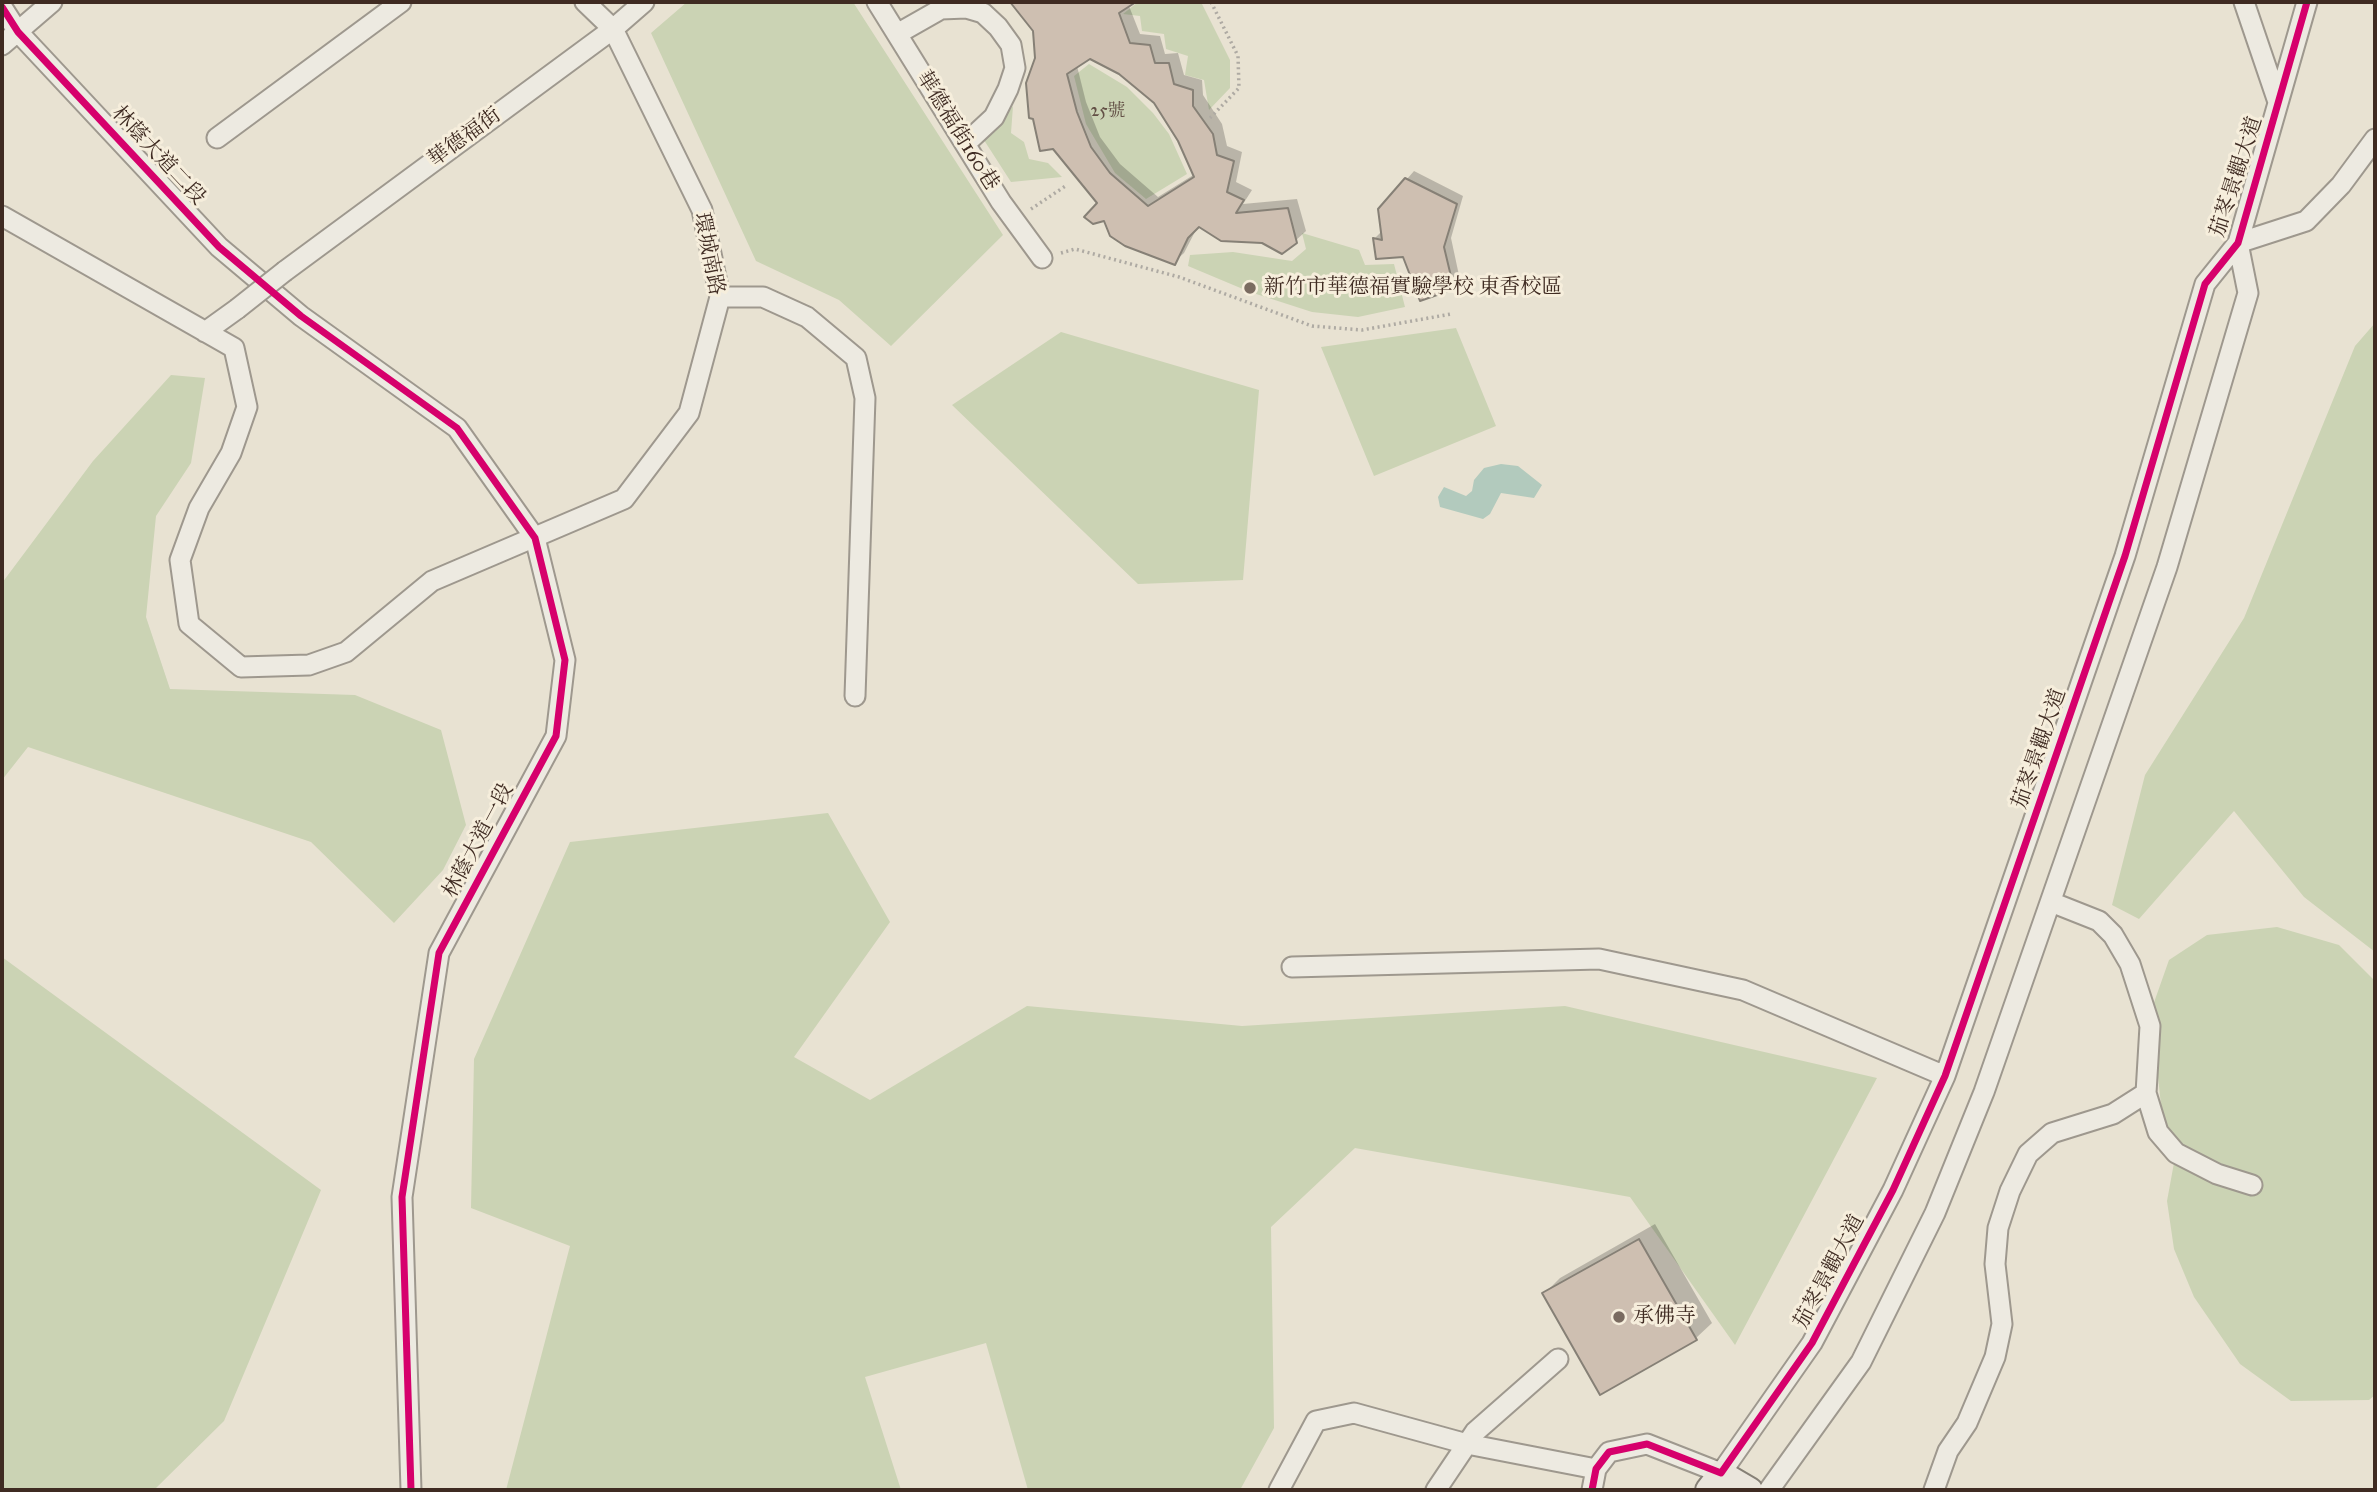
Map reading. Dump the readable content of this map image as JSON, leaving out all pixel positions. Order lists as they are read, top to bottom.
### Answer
{
  "streets": {
    "street": [
      "華德福街160巷",
      "華德福街",
      "林蔭大道二段",
      "茄苳景觀大道",
      "環城南路",
      "林蔭大道一段"
    ]
  },
  "crossings": [
    ["華德福街", "環城南路"],
    ["林蔭大道二段", "林蔭大道一段"],
    ["環城南路", "林蔭大道一段"]
  ],
  "places": ["新竹市華德福實驗學校 東香校區", "承佛寺"],
  "house_numbers": ["25號"]
}
